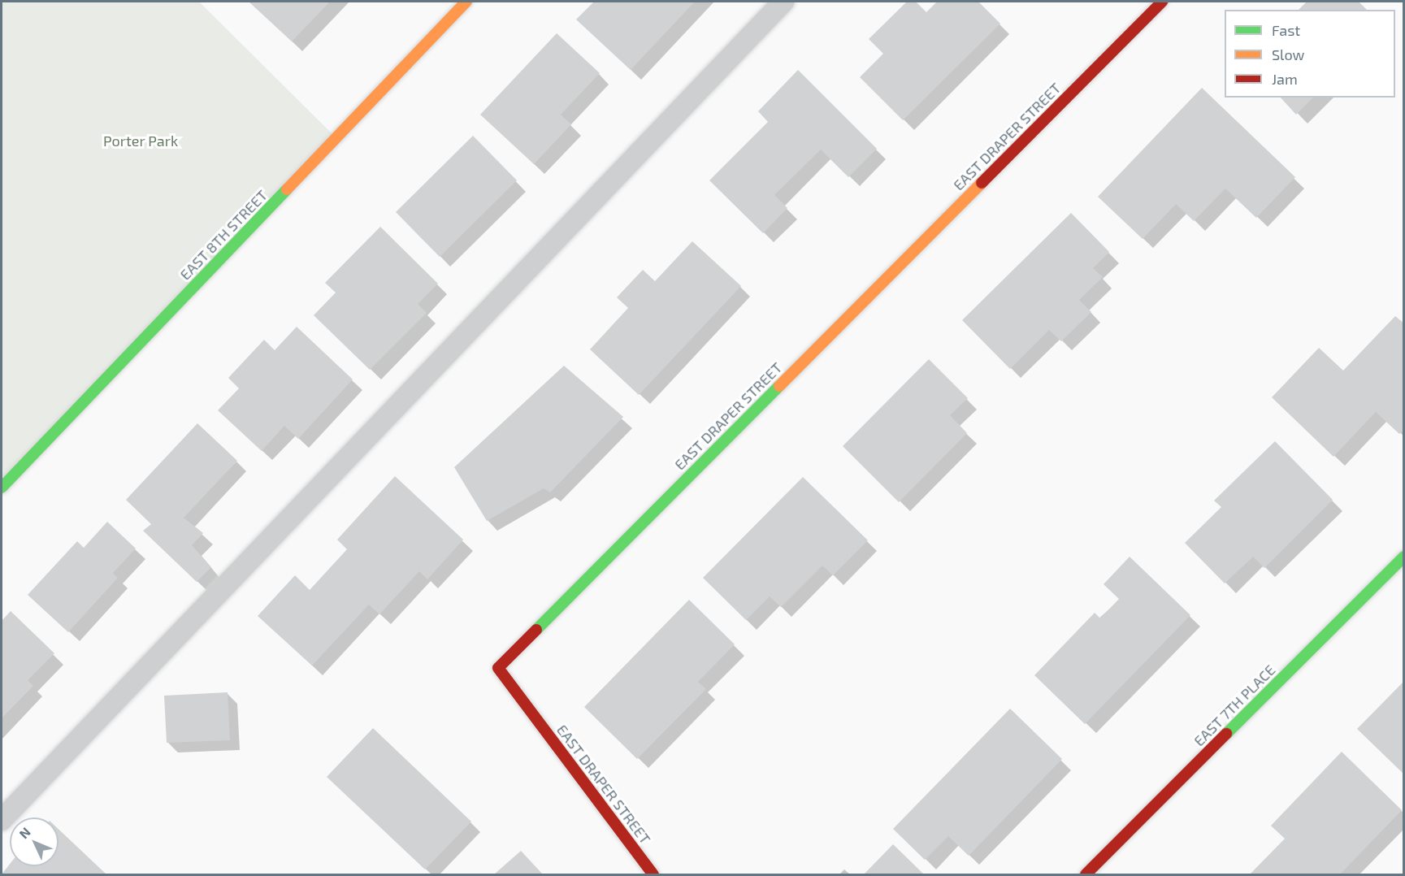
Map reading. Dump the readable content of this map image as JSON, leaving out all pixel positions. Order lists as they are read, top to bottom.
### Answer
{
  "streets": {
    "street": ["EAST DRAPER STREET", "EAST 8TH STREET", "EAST 7TH PLACE"]
  },
  "parks": ["Porter Park"],
  "legend": ["Fast", "Slow", "Jam"],
  "north": "top left"
}
